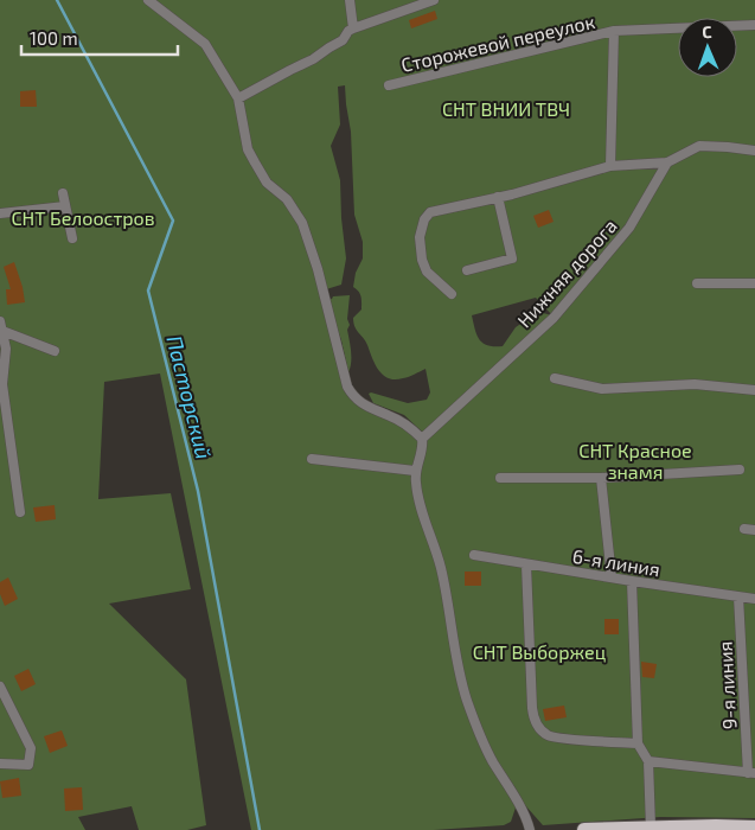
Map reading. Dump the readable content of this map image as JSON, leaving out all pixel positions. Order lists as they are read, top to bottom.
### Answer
{
  "streets": {
    "street": [
      "Сторожевой переулок",
      "Нижняя дорога",
      "6-я линия",
      "9-я линия"
    ]
  },
  "crossings": [
    ["6-я линия", "9-я линия"]
  ],
  "water": ["Пасторский"],
  "parks": [
    "СНТ ВНИИ ТВЧ",
    "СНТ Белоостров",
    "СНТ Красное знамя",
    "СНТ Выборжец"
  ],
  "scale_bar": "100 m",
  "north": "top"
}
